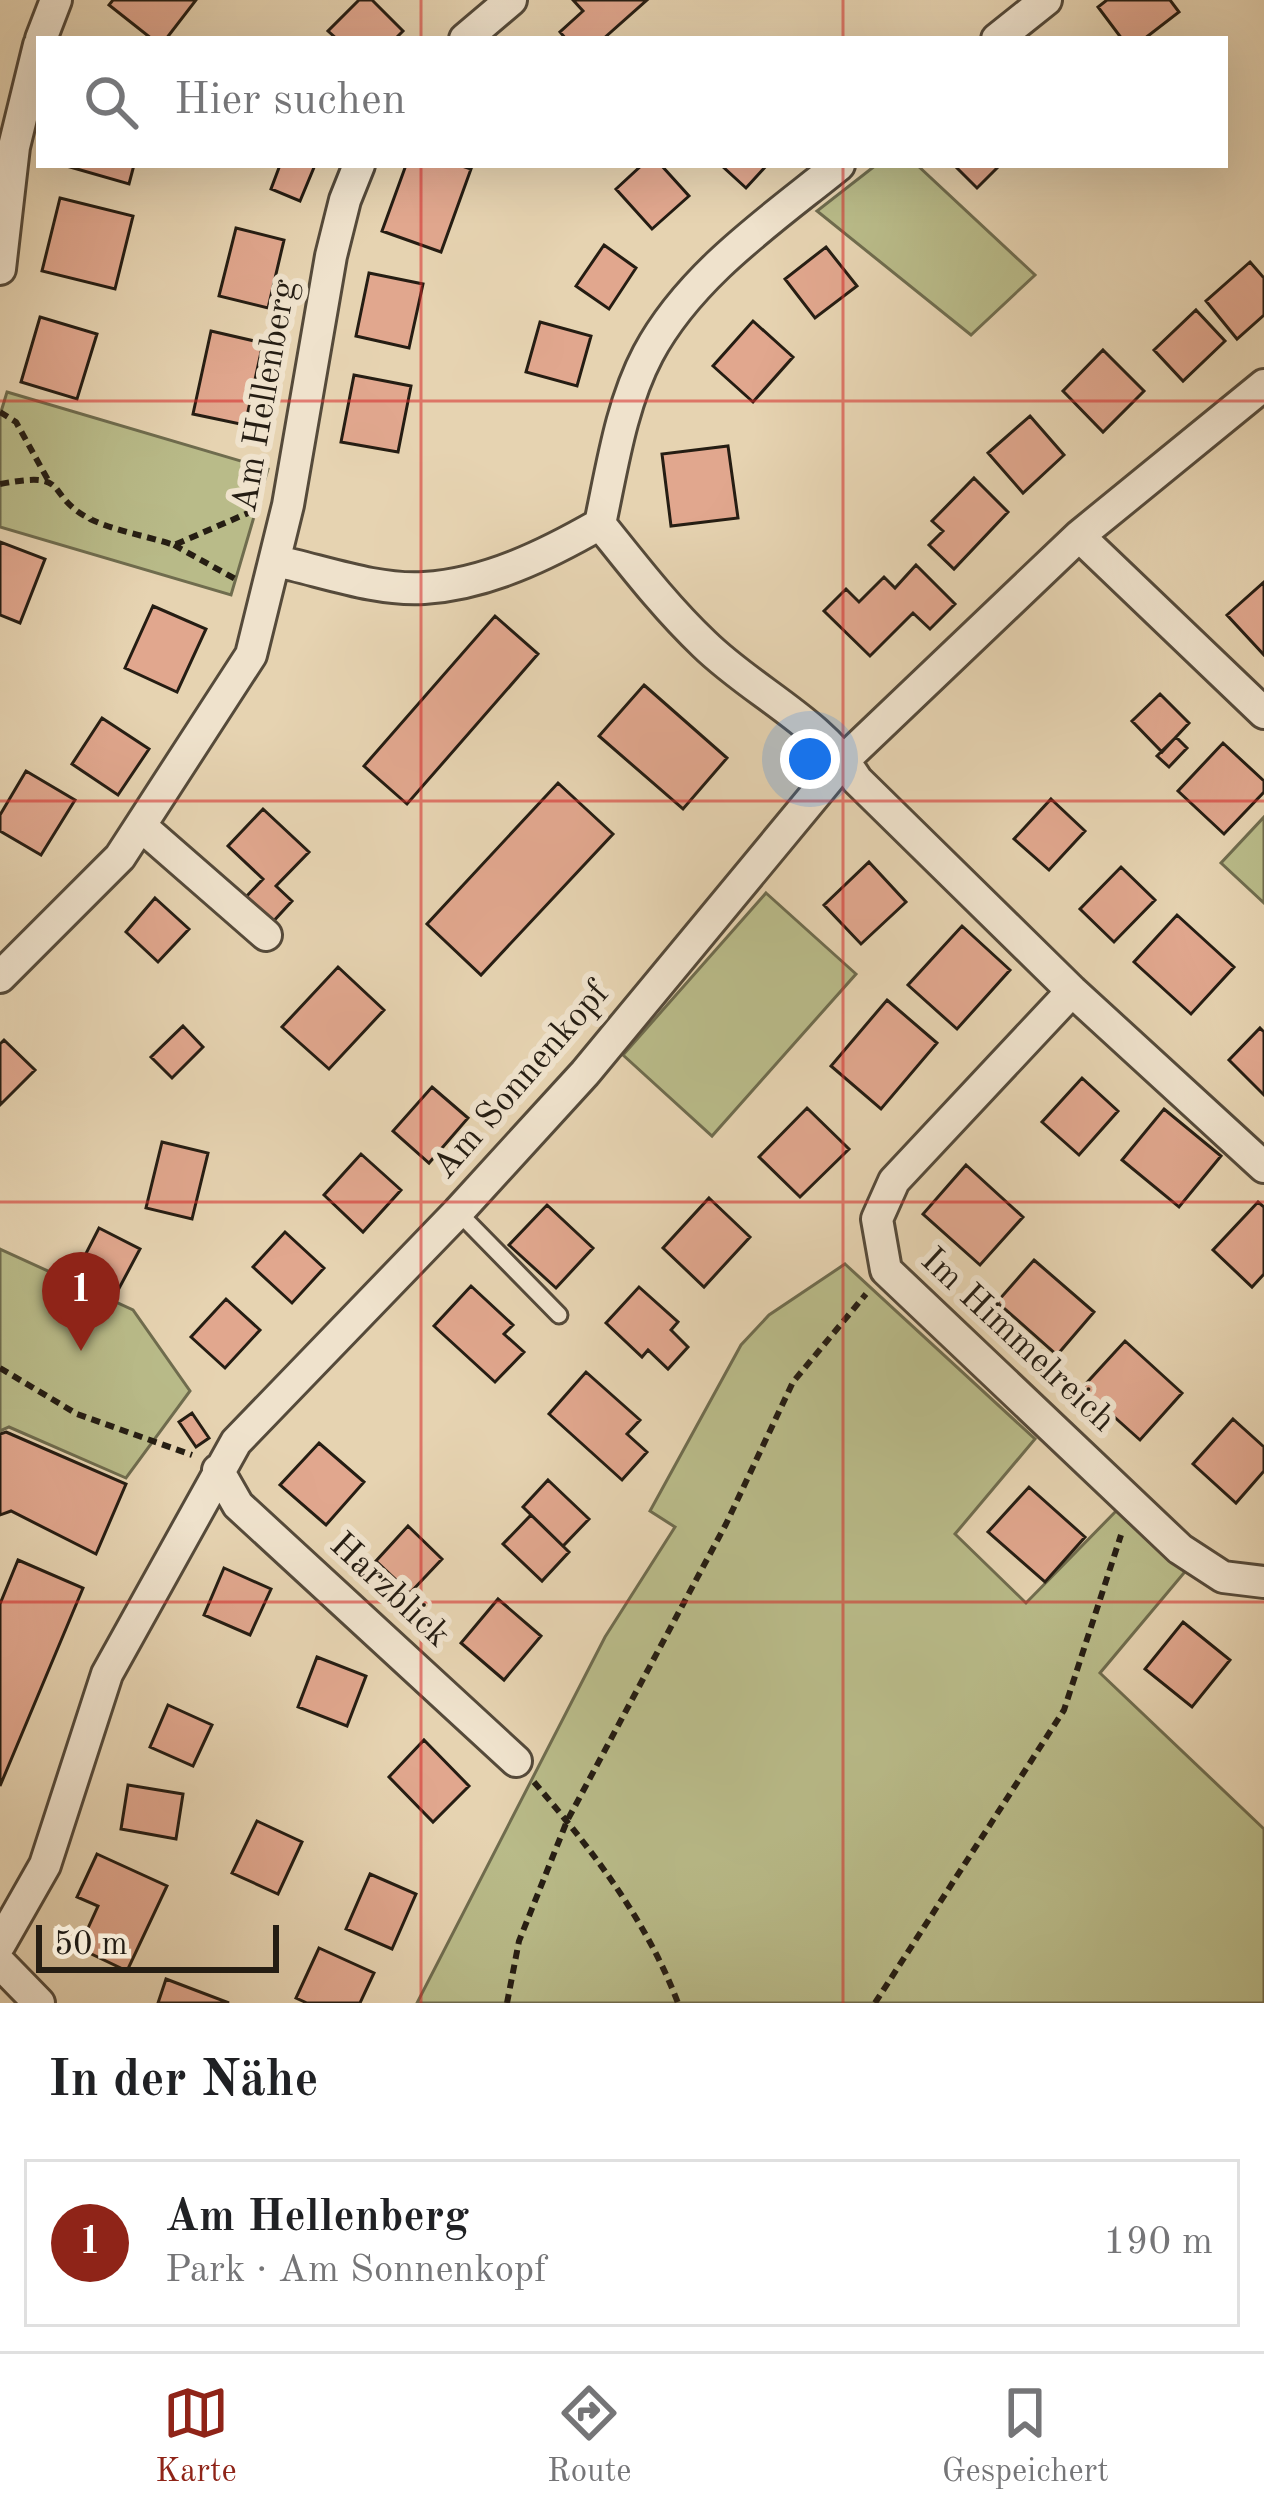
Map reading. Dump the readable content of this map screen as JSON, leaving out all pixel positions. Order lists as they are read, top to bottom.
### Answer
{
  "streets": {
    "street": [
      "Am Hellenberg",
      "Am Sonnenkopf",
      "Im Himmelreich",
      "Harzblick"
    ]
  },
  "crossings": [
    ["Am Sonnenkopf", "Harzblick"]
  ],
  "scale_bar": "50 m",
  "page": {
    "search": "Hier suchen",
    "pins": "1",
    "scale": "50 m",
    "heading": "In der Nähe",
    "list": [
      {
        "mark": "1",
        "name": "Am Hellenberg",
        "note": "Park · Am Sonnenkopf",
        "value": "190 m"
      }
    ],
    "nav": ["Karte", "Route", "Gespeichert"]
  }
}
